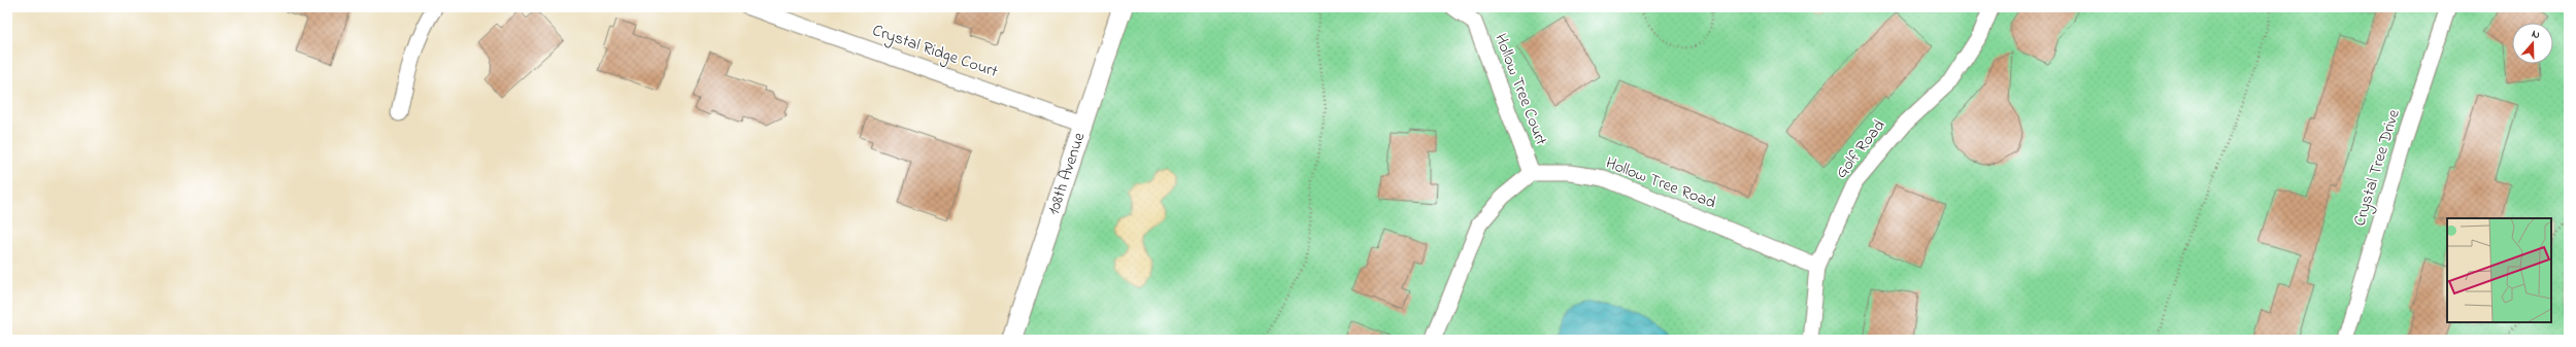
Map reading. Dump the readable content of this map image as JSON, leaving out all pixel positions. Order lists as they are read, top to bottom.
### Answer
{
  "streets": {
    "street": [
      "Crystal Ridge Court",
      "Hollow Tree Court",
      "Golf Road",
      "Crystal Tree Drive",
      "108th Avenue",
      "Hollow Tree Road"
    ]
  },
  "crossings": [
    ["Crystal Ridge Court", "108th Avenue"],
    ["Hollow Tree Court", "Hollow Tree Road"],
    ["Golf Road", "Hollow Tree Road"]
  ],
  "north": "top"
}
